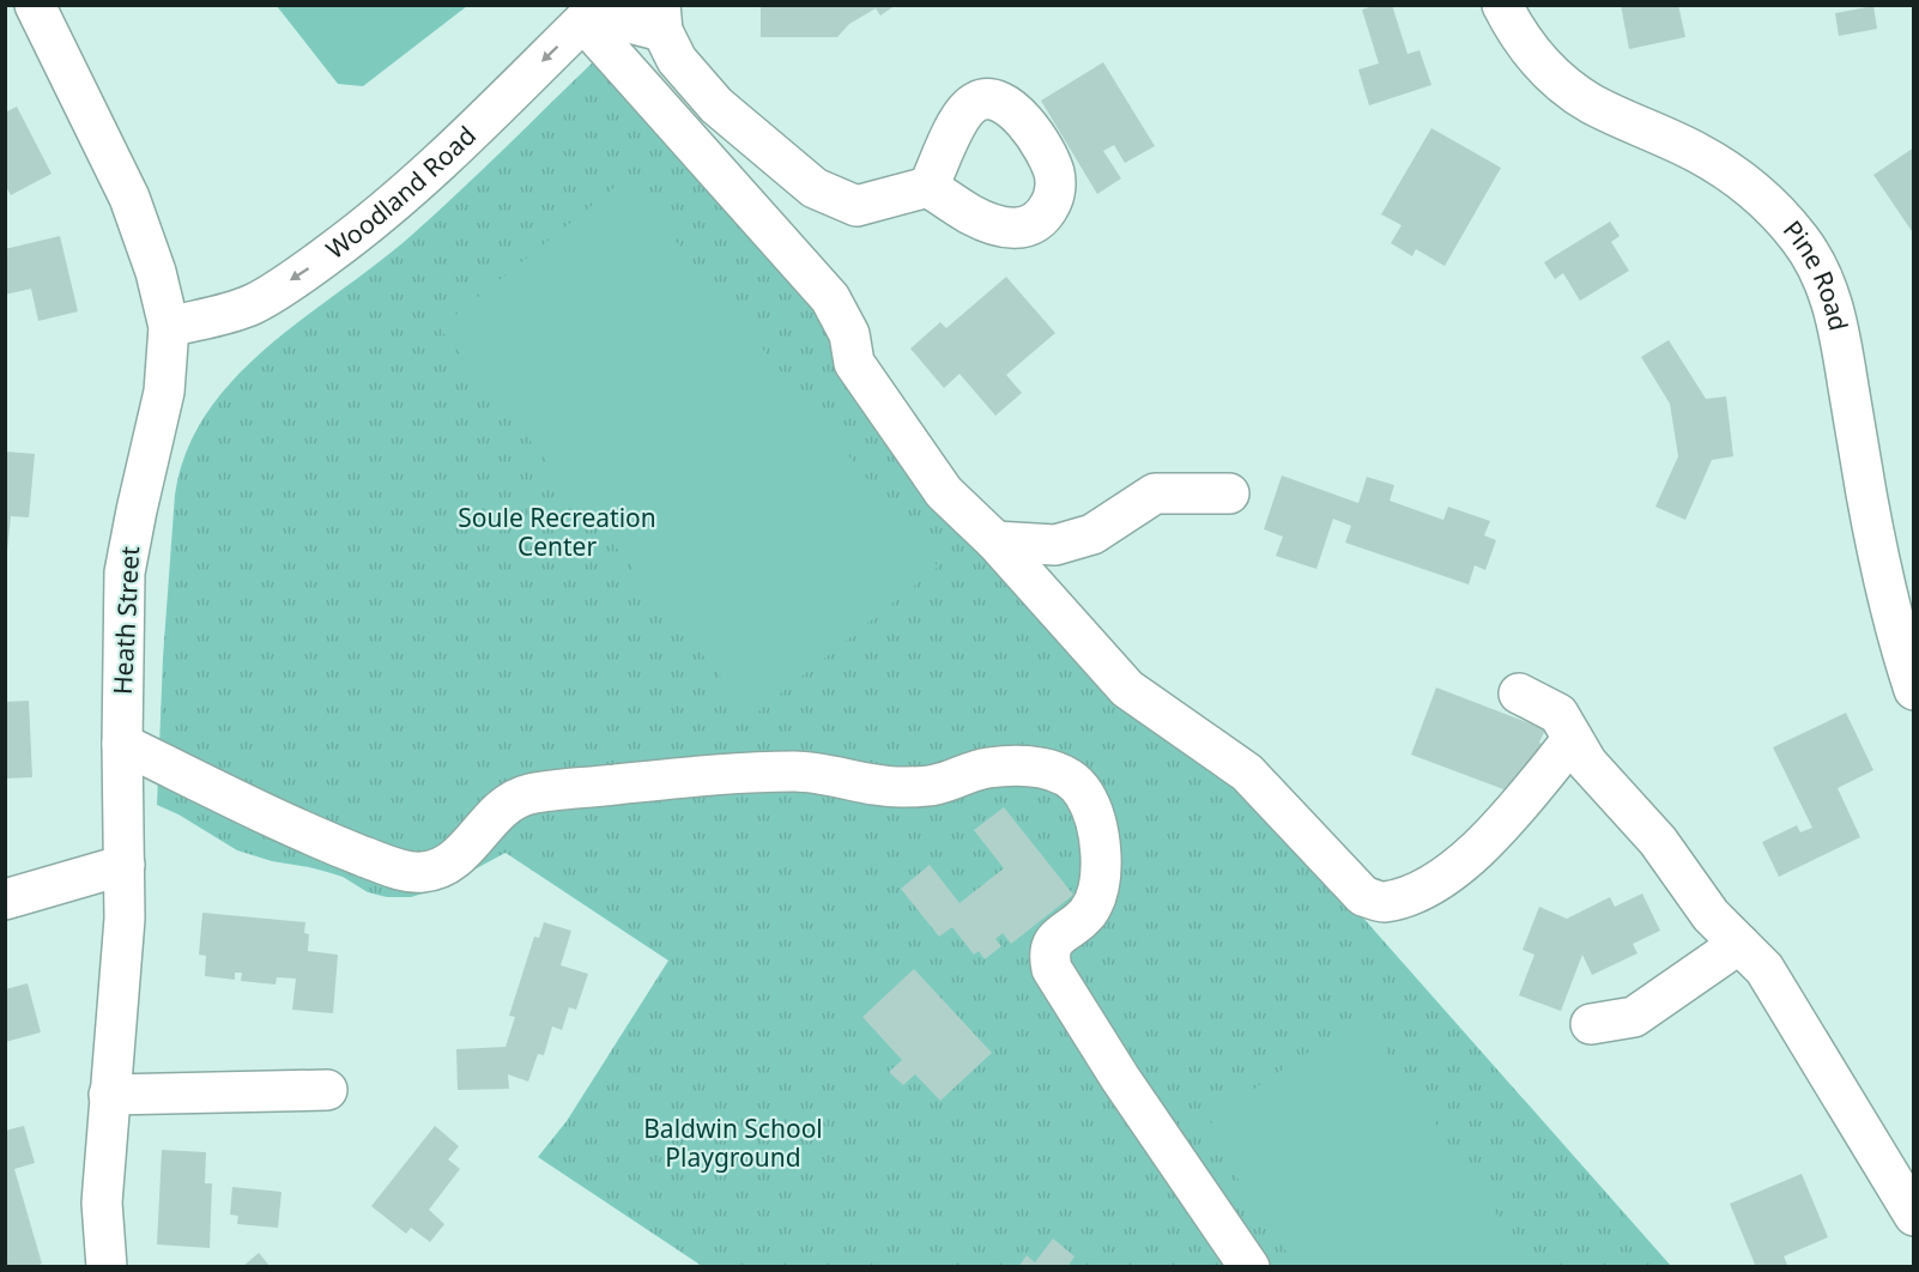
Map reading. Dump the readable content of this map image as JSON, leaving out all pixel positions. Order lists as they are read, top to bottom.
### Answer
{
  "streets": {
    "street": ["Woodland Road", "Pine Road", "Heath Street"]
  },
  "crossings": [
    ["Woodland Road", "Heath Street"]
  ],
  "one_way": ["Woodland Road"],
  "parks": ["Soule Recreation Center", "Baldwin School Playground"]
}
